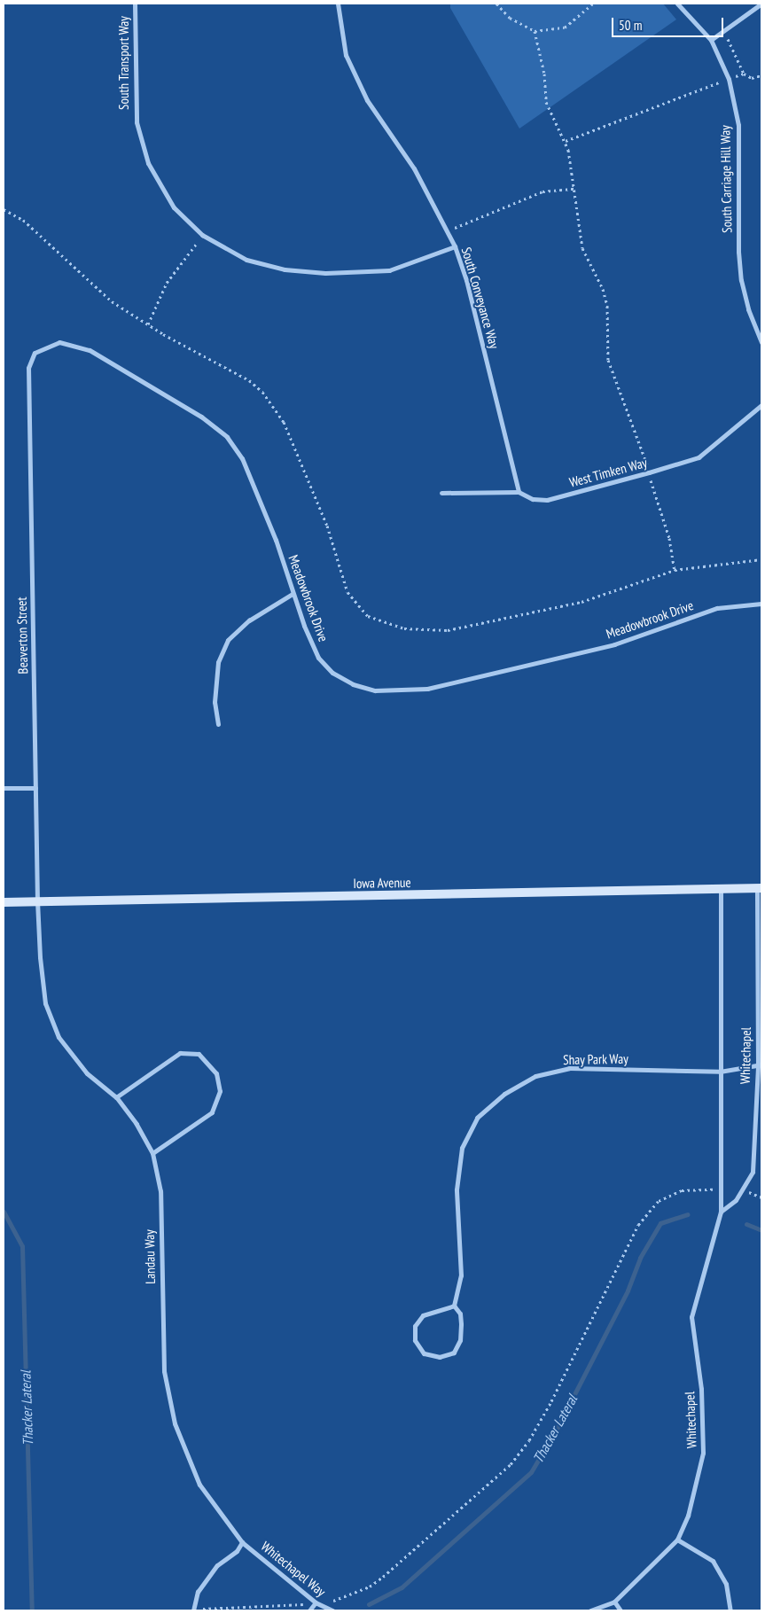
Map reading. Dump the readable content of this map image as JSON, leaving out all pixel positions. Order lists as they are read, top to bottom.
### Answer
{
  "streets": {
    "street": [
      "South Transport Way",
      "South Carriage Hill Way",
      "South Conveyance Way",
      "West Timken Way",
      "Meadowbrook Drive",
      "Beaverton Street",
      "Iowa Avenue",
      "Whitechapel",
      "Shay Park Way",
      "Landau Way",
      "Whitechapel Way"
    ]
  },
  "crossings": [
    ["South Transport Way", "South Conveyance Way"],
    ["South Conveyance Way", "West Timken Way"],
    ["Meadowbrook Drive", "Beaverton Street"],
    ["Beaverton Street", "Iowa Avenue"],
    ["Beaverton Street", "Landau Way"],
    ["Iowa Avenue", "Whitechapel"],
    ["Iowa Avenue", "Landau Way"],
    ["Whitechapel", "Shay Park Way"],
    ["Landau Way", "Whitechapel Way"]
  ],
  "water": ["Thacker Lateral"],
  "scale_bar": "50 m"
}
